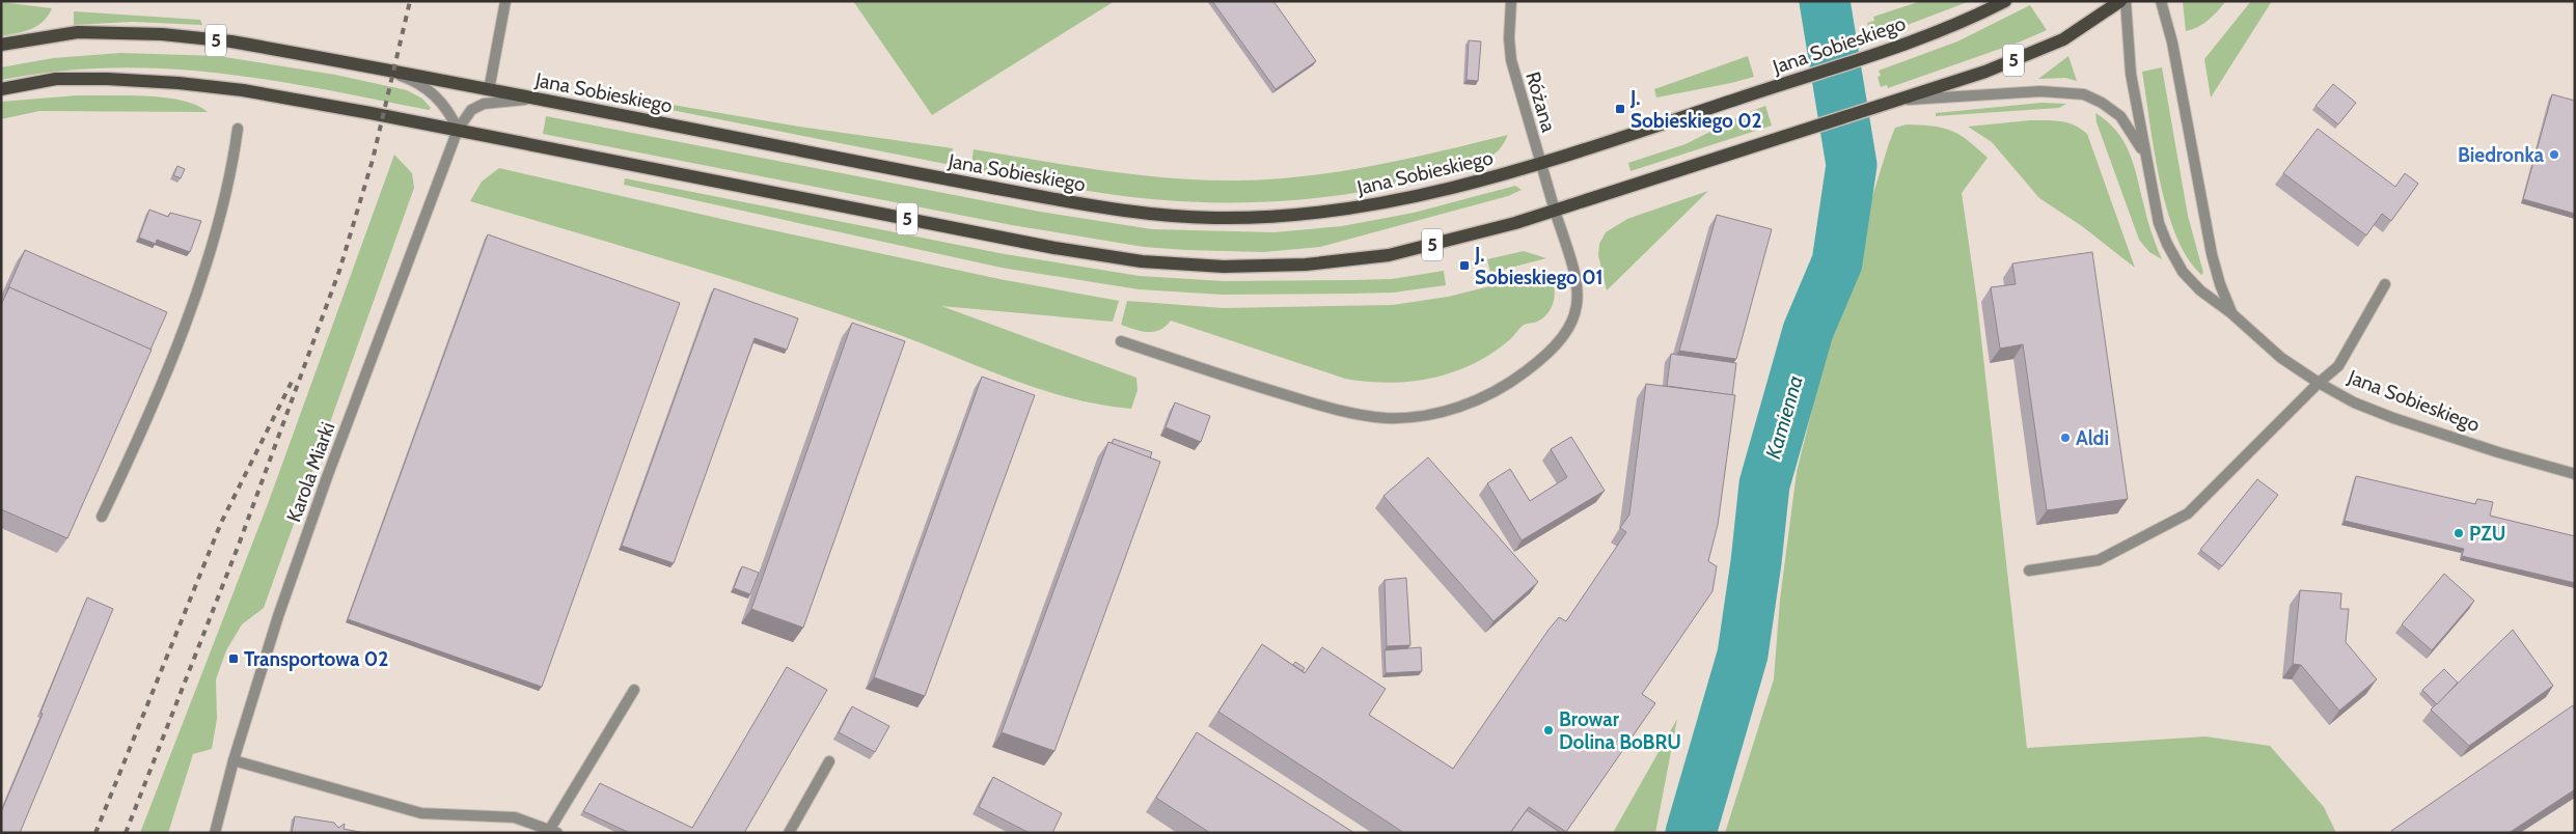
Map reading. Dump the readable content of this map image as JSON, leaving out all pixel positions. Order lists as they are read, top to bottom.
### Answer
{
  "streets": {
    "main road": ["5", "Jana Sobieskiego"],
    "street": ["Różana", "Karola Miarki"]
  },
  "crossings": [
    ["Jana Sobieskiego", "Różana"],
    ["Jana Sobieskiego", "Karola Miarki"]
  ],
  "water": ["Kamienna"],
  "places": {
    "transit": ["J. Sobieskiego 02", "J. Sobieskiego 01", "Transportowa 02"],
    "other": [
      "Biedronka",
      "Aldi",
      "PZU",
      "Browar Dolina BoBRU"
    ]
  }
}
